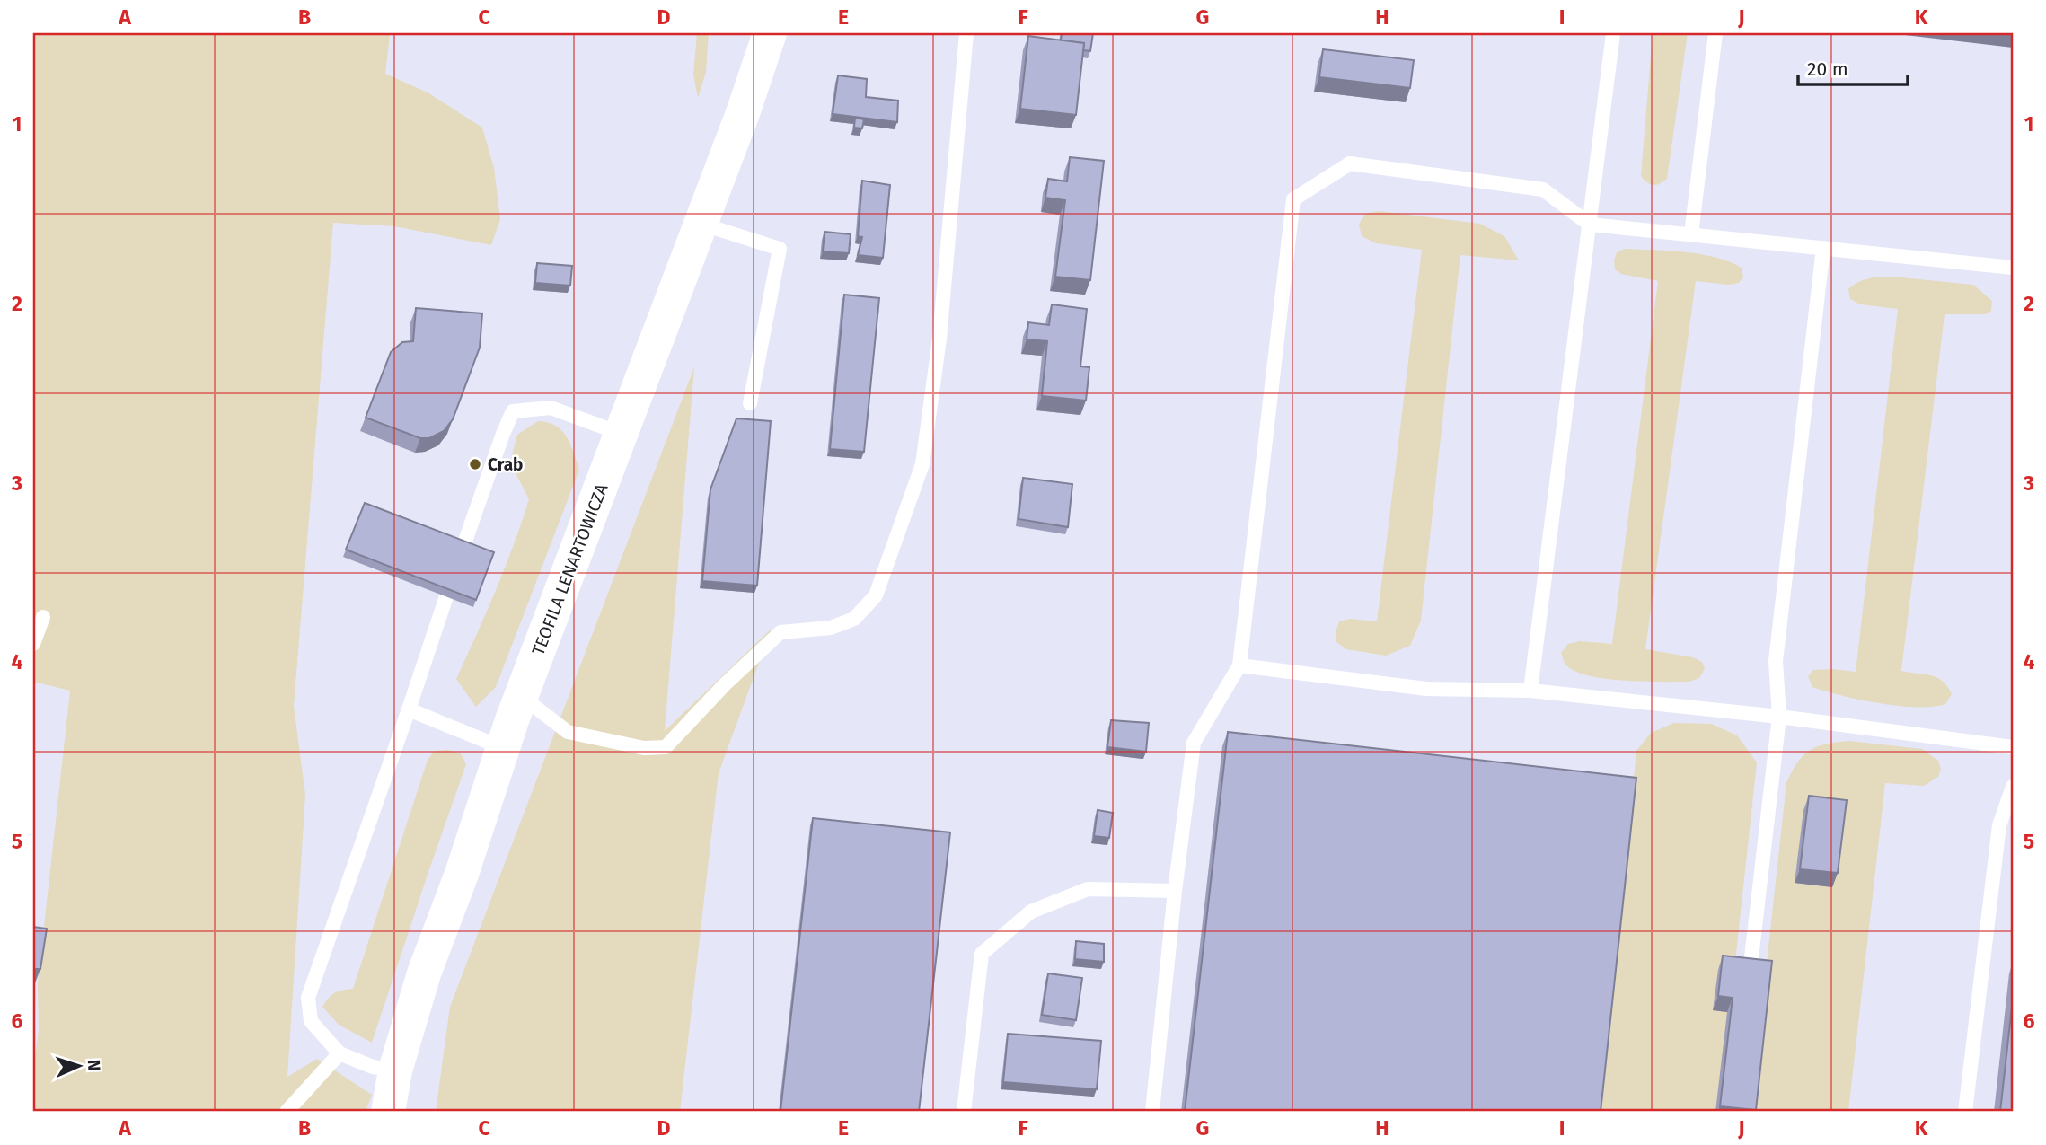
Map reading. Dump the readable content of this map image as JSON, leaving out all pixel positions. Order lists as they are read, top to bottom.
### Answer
{
  "streets": {
    "street": ["TEOFILA LENARTOWICZA"]
  },
  "places": ["Crab"],
  "scale_bar": "20 m",
  "north": "right",
  "grid": {
    "columns": [
      "A",
      "B",
      "C",
      "D",
      "E",
      "F",
      "G",
      "H",
      "I",
      "J",
      "K"
    ],
    "rows": [
      "1",
      "2",
      "3",
      "4",
      "5",
      "6"
    ]
  }
}
